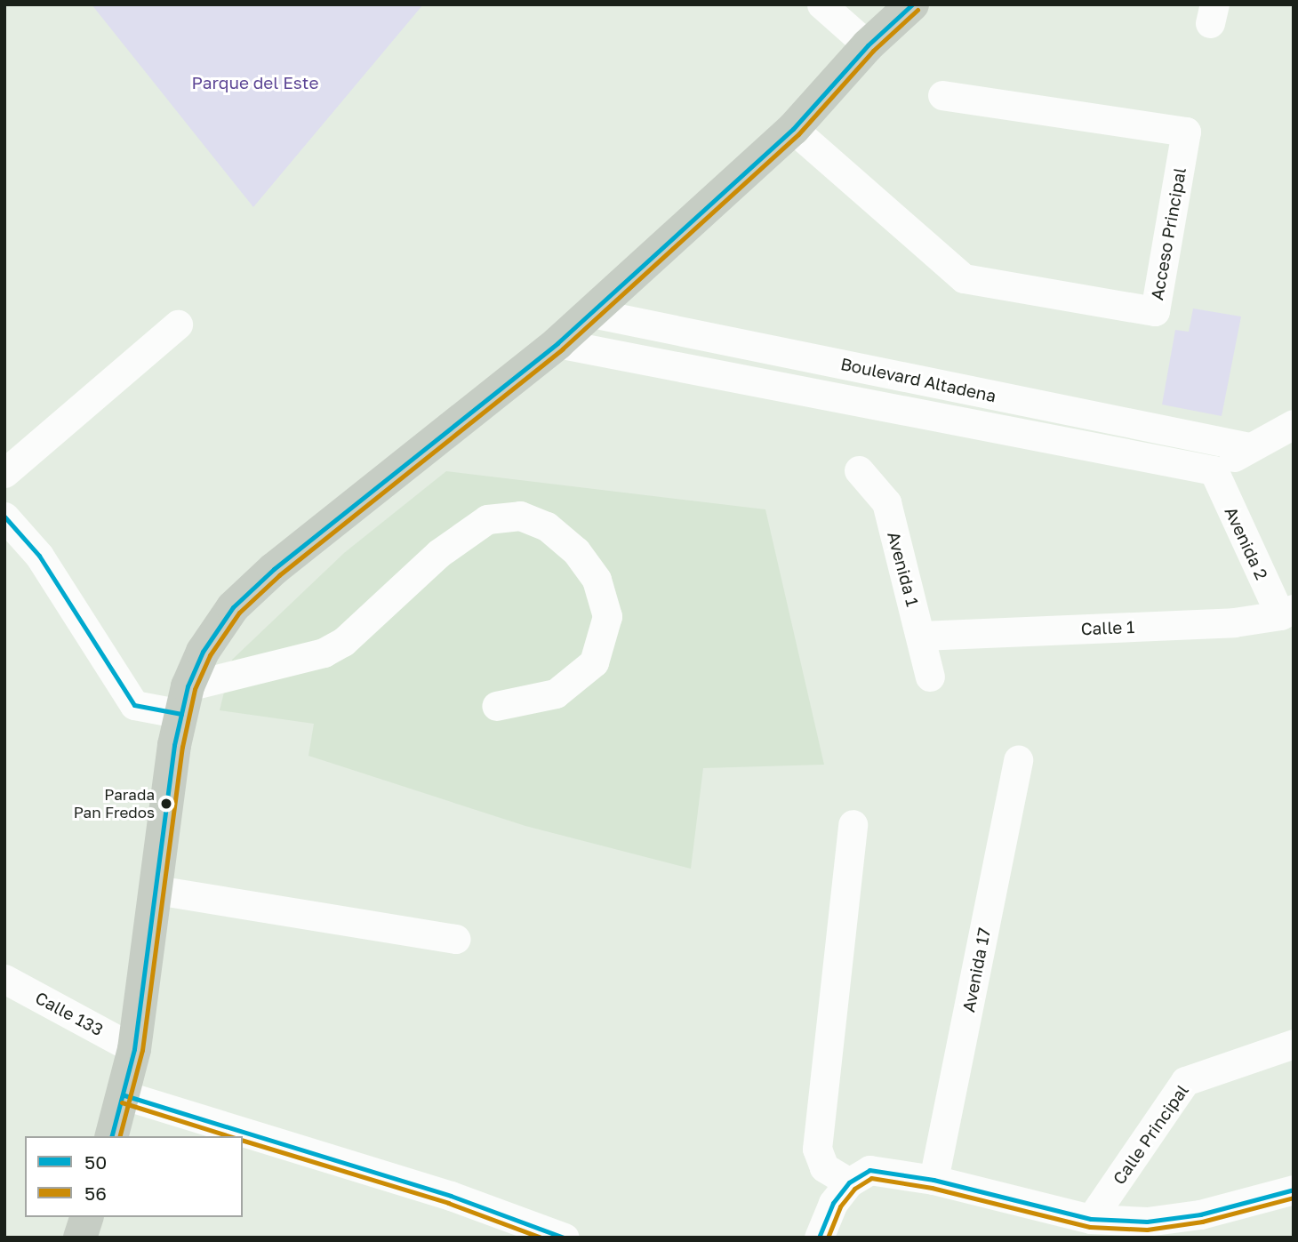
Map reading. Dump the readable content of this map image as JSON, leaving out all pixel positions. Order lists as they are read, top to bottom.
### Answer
{
  "streets": {
    "street": [
      "Acceso Principal",
      "Boulevard Altadena",
      "Avenida 2",
      "Avenida 1",
      "Calle 1",
      "Avenida 17",
      "Calle 133",
      "Calle Principal"
    ]
  },
  "crossings": [
    ["Boulevard Altadena", "Avenida 2"],
    ["Avenida 2", "Calle 1"],
    ["Avenida 1", "Calle 1"]
  ],
  "parks": ["Parque del Este"],
  "places": ["Parada Pan Fredos"],
  "lines": ["transit line 50", "transit line 56"],
  "legend": ["50", "56"]
}
